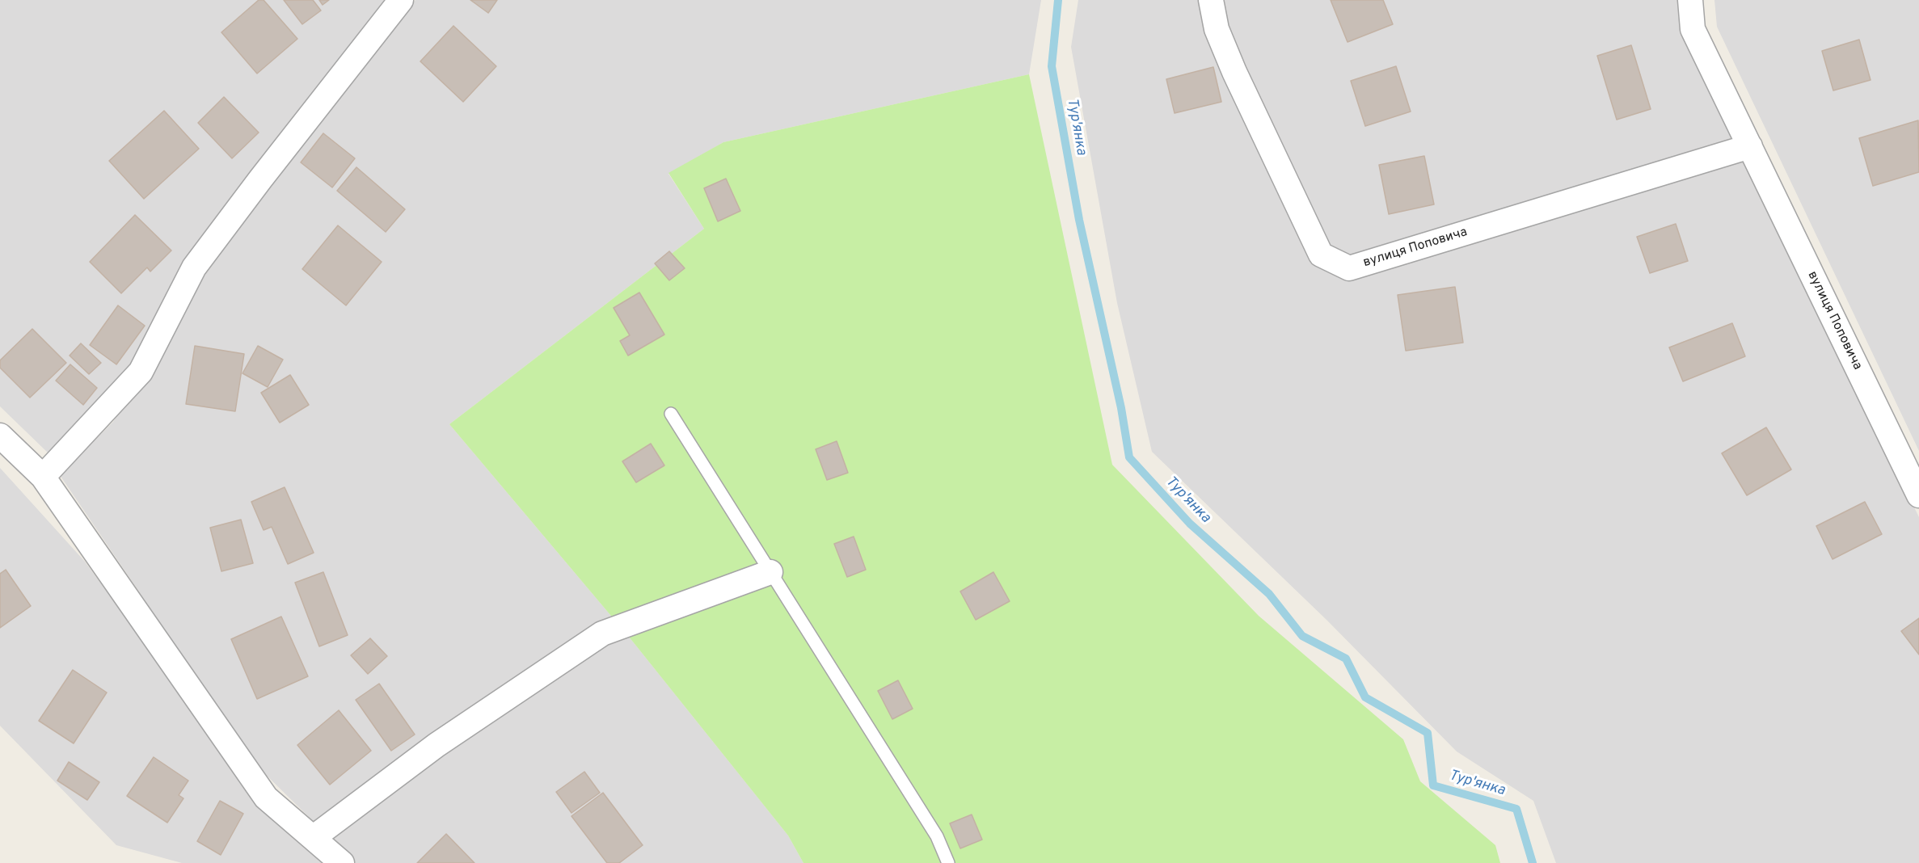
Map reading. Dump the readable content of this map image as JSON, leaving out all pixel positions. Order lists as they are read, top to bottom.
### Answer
{
  "streets": {
    "street": ["вулиця Поповича"]
  },
  "water": ["Тур'янка"]
}
